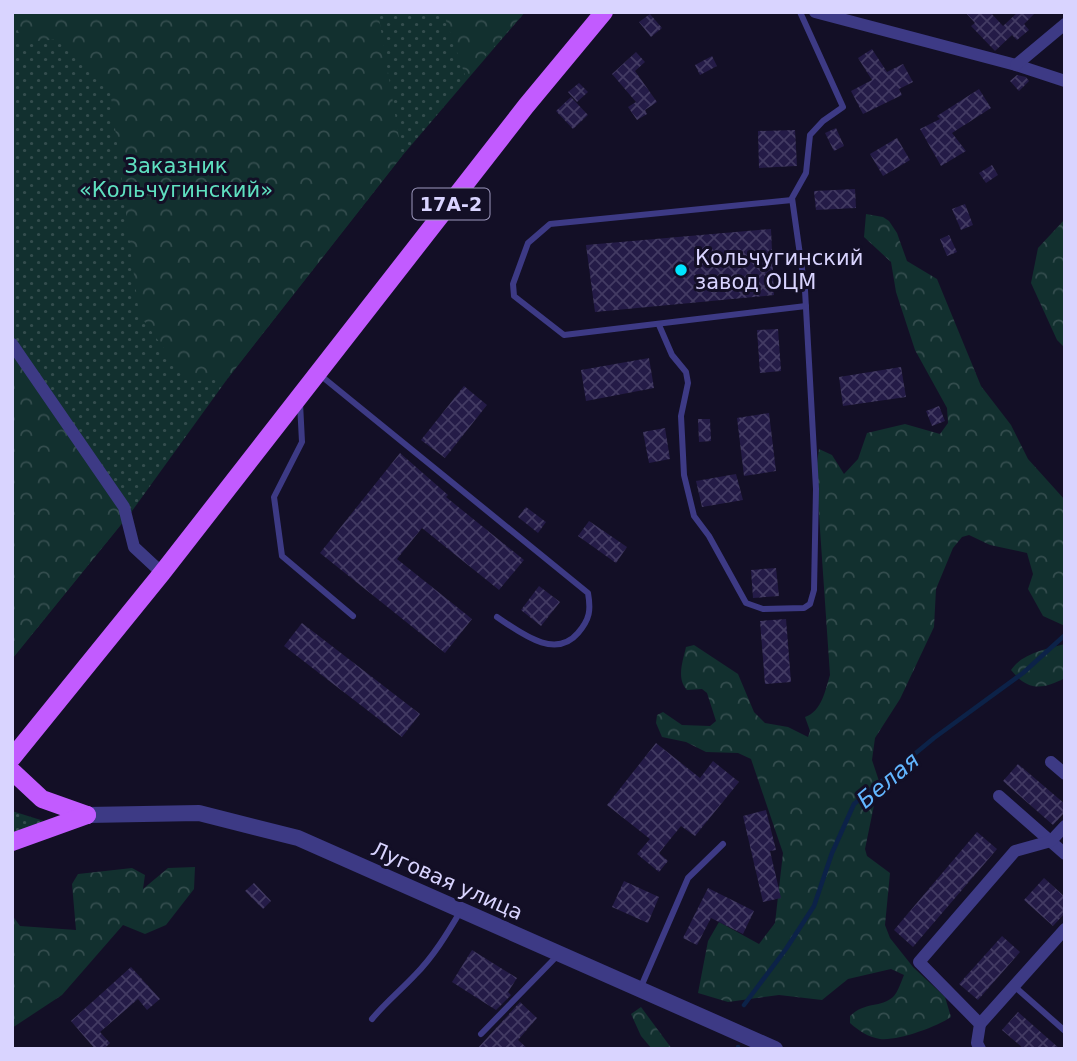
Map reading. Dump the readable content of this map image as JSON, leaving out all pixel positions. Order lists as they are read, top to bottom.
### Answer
{
  "streets": {
    "main road": ["17А-2"],
    "street": ["Луговая улица"]
  },
  "water": ["Белая"],
  "parks": ["Заказник «Кольчугинский»"],
  "places": ["Кольчугинский завод ОЦМ"]
}
